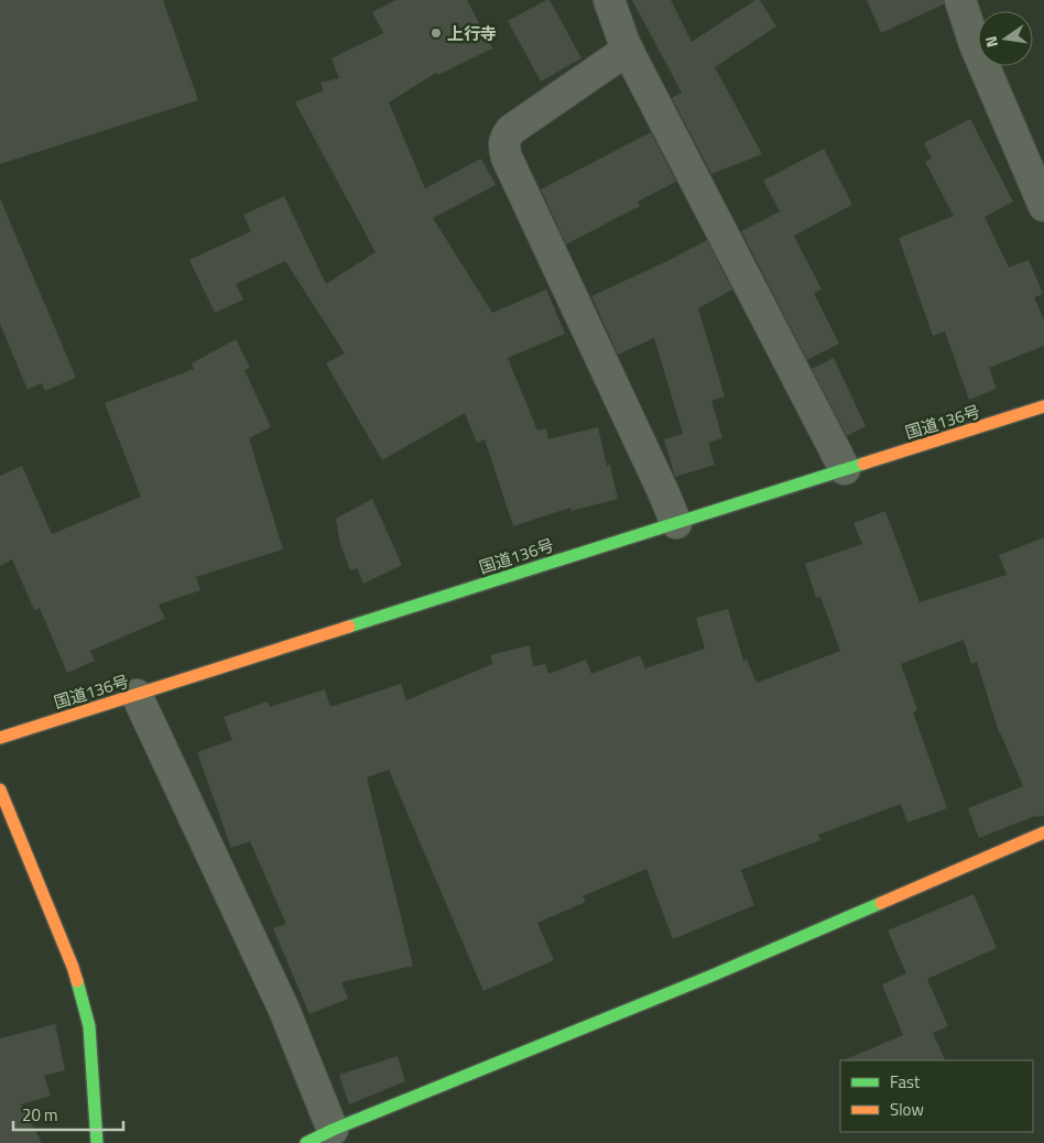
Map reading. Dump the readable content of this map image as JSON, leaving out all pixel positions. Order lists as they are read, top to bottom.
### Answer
{
  "streets": {
    "main road": ["国道136号"]
  },
  "places": ["上行寺"],
  "legend": ["Fast", "Slow"],
  "scale_bar": "20 m",
  "north": "left"
}
